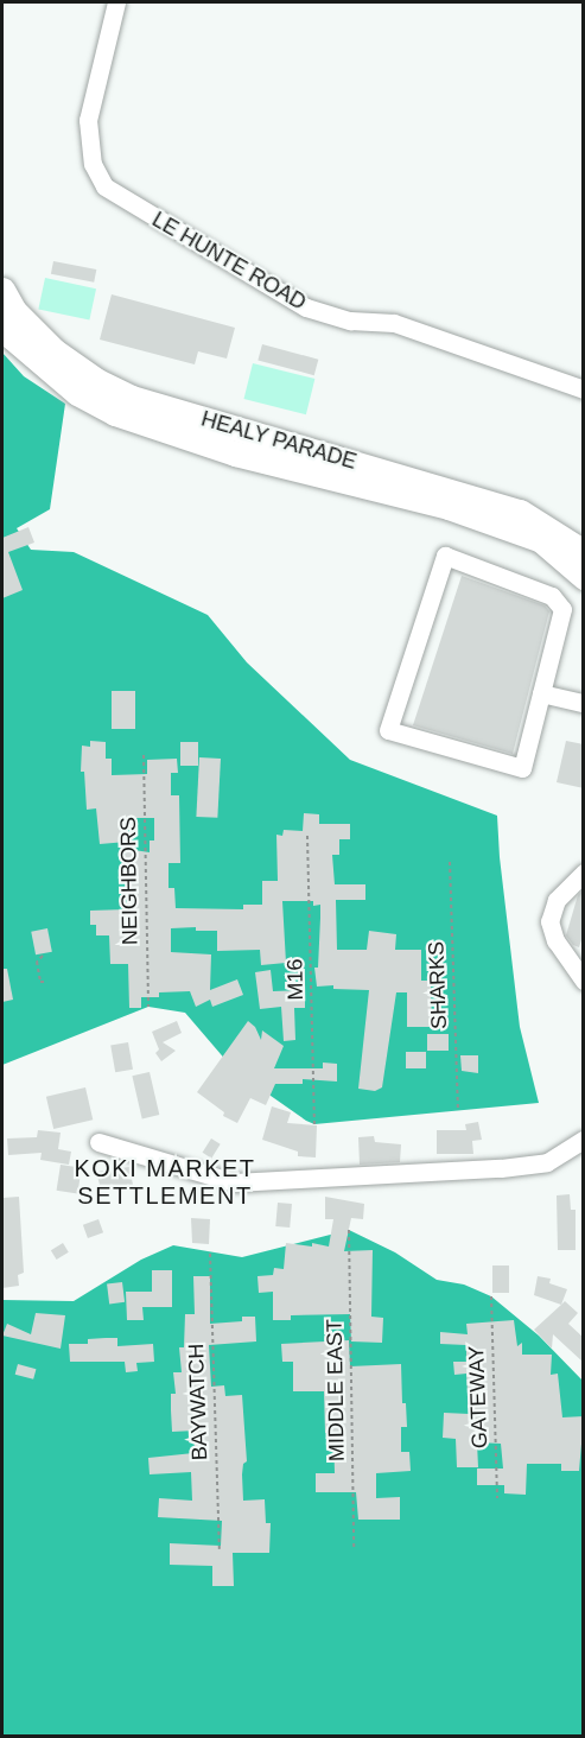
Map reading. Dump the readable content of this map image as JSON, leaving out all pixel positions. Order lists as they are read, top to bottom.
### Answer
{
  "streets": {
    "highway": ["HEALY PARADE"],
    "street": ["LE HUNTE ROAD"],
    "path": [
      "NEIGHBORS",
      "M16",
      "SHARKS",
      "MIDDLE EAST",
      "GATEWAY",
      "BAYWATCH"
    ]
  },
  "districts": ["KOKI MARKET SETTLEMENT"]
}
